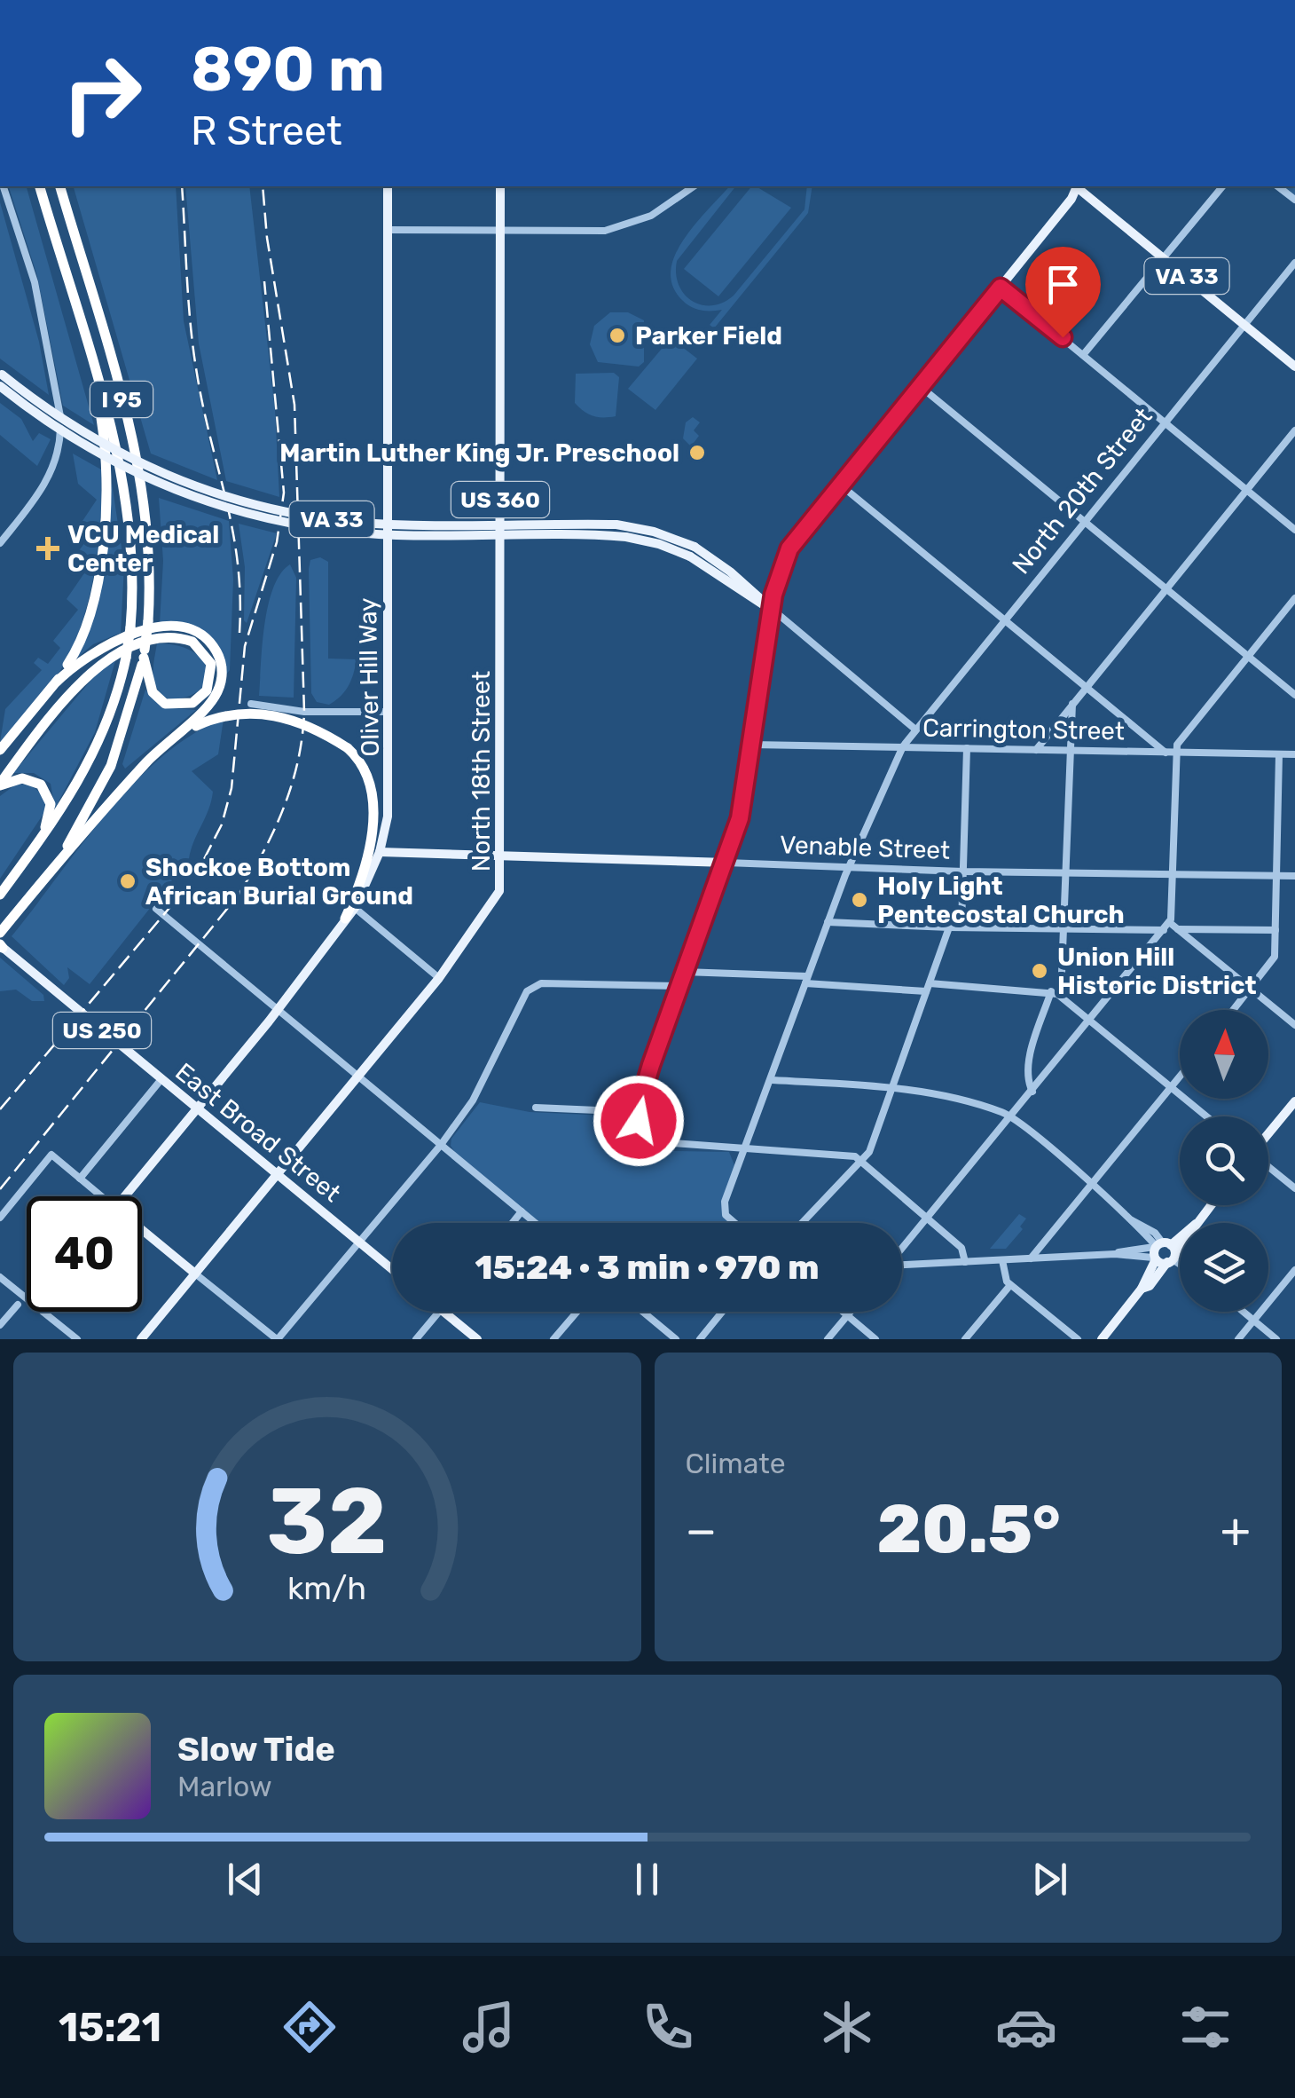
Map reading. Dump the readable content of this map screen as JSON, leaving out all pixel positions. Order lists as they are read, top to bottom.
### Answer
{
  "streets": {
    "highway": ["I 95"],
    "main road": [
      "VA 33",
      "US 360",
      "Oliver Hill Way",
      "North 18th Street",
      "Venable Street",
      "US 250",
      "East Broad Street"
    ],
    "street": ["North 20th Street", "Carrington Street"]
  },
  "crossings": [
    ["VA 33", "North 20th Street"],
    ["North 20th Street", "Carrington Street"],
    ["North 20th Street", "Venable Street"],
    ["Oliver Hill Way", "Venable Street"],
    ["Oliver Hill Way", "East Broad Street"],
    ["North 18th Street", "Venable Street"],
    ["North 18th Street", "East Broad Street"]
  ],
  "places": {
    "other": [
      "Parker Field",
      "Martin Luther King Jr. Preschool",
      "Shockoe Bottom African Burial Ground",
      "Holy Light Pentecostal Church",
      "Union Hill Historic District"
    ],
    "health": ["VCU Medical Center"]
  },
  "north": "top",
  "page": {
    "turn": ["890 m", "R Street"],
    "limit": "40",
    "trip": "15:24 · 3 min · 970 m",
    "tile": "Climate",
    "heat": ["−", "20.5°", "+"],
    "song": ["Slow Tide", "Marlow"],
    "tabs": "15:21",
    "gauge": ["32", "km/h"]
  }
}
